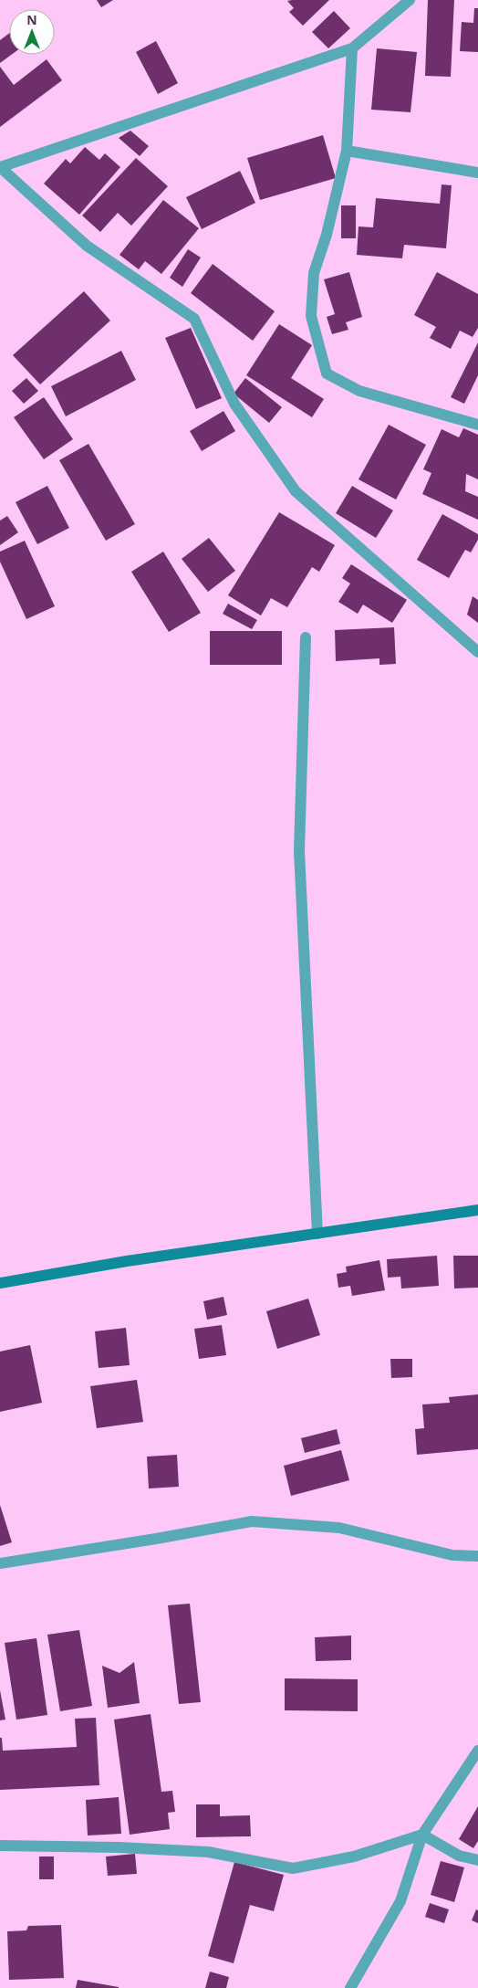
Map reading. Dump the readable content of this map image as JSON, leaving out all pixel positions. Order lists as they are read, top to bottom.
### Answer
{
  "north": "top"
}
